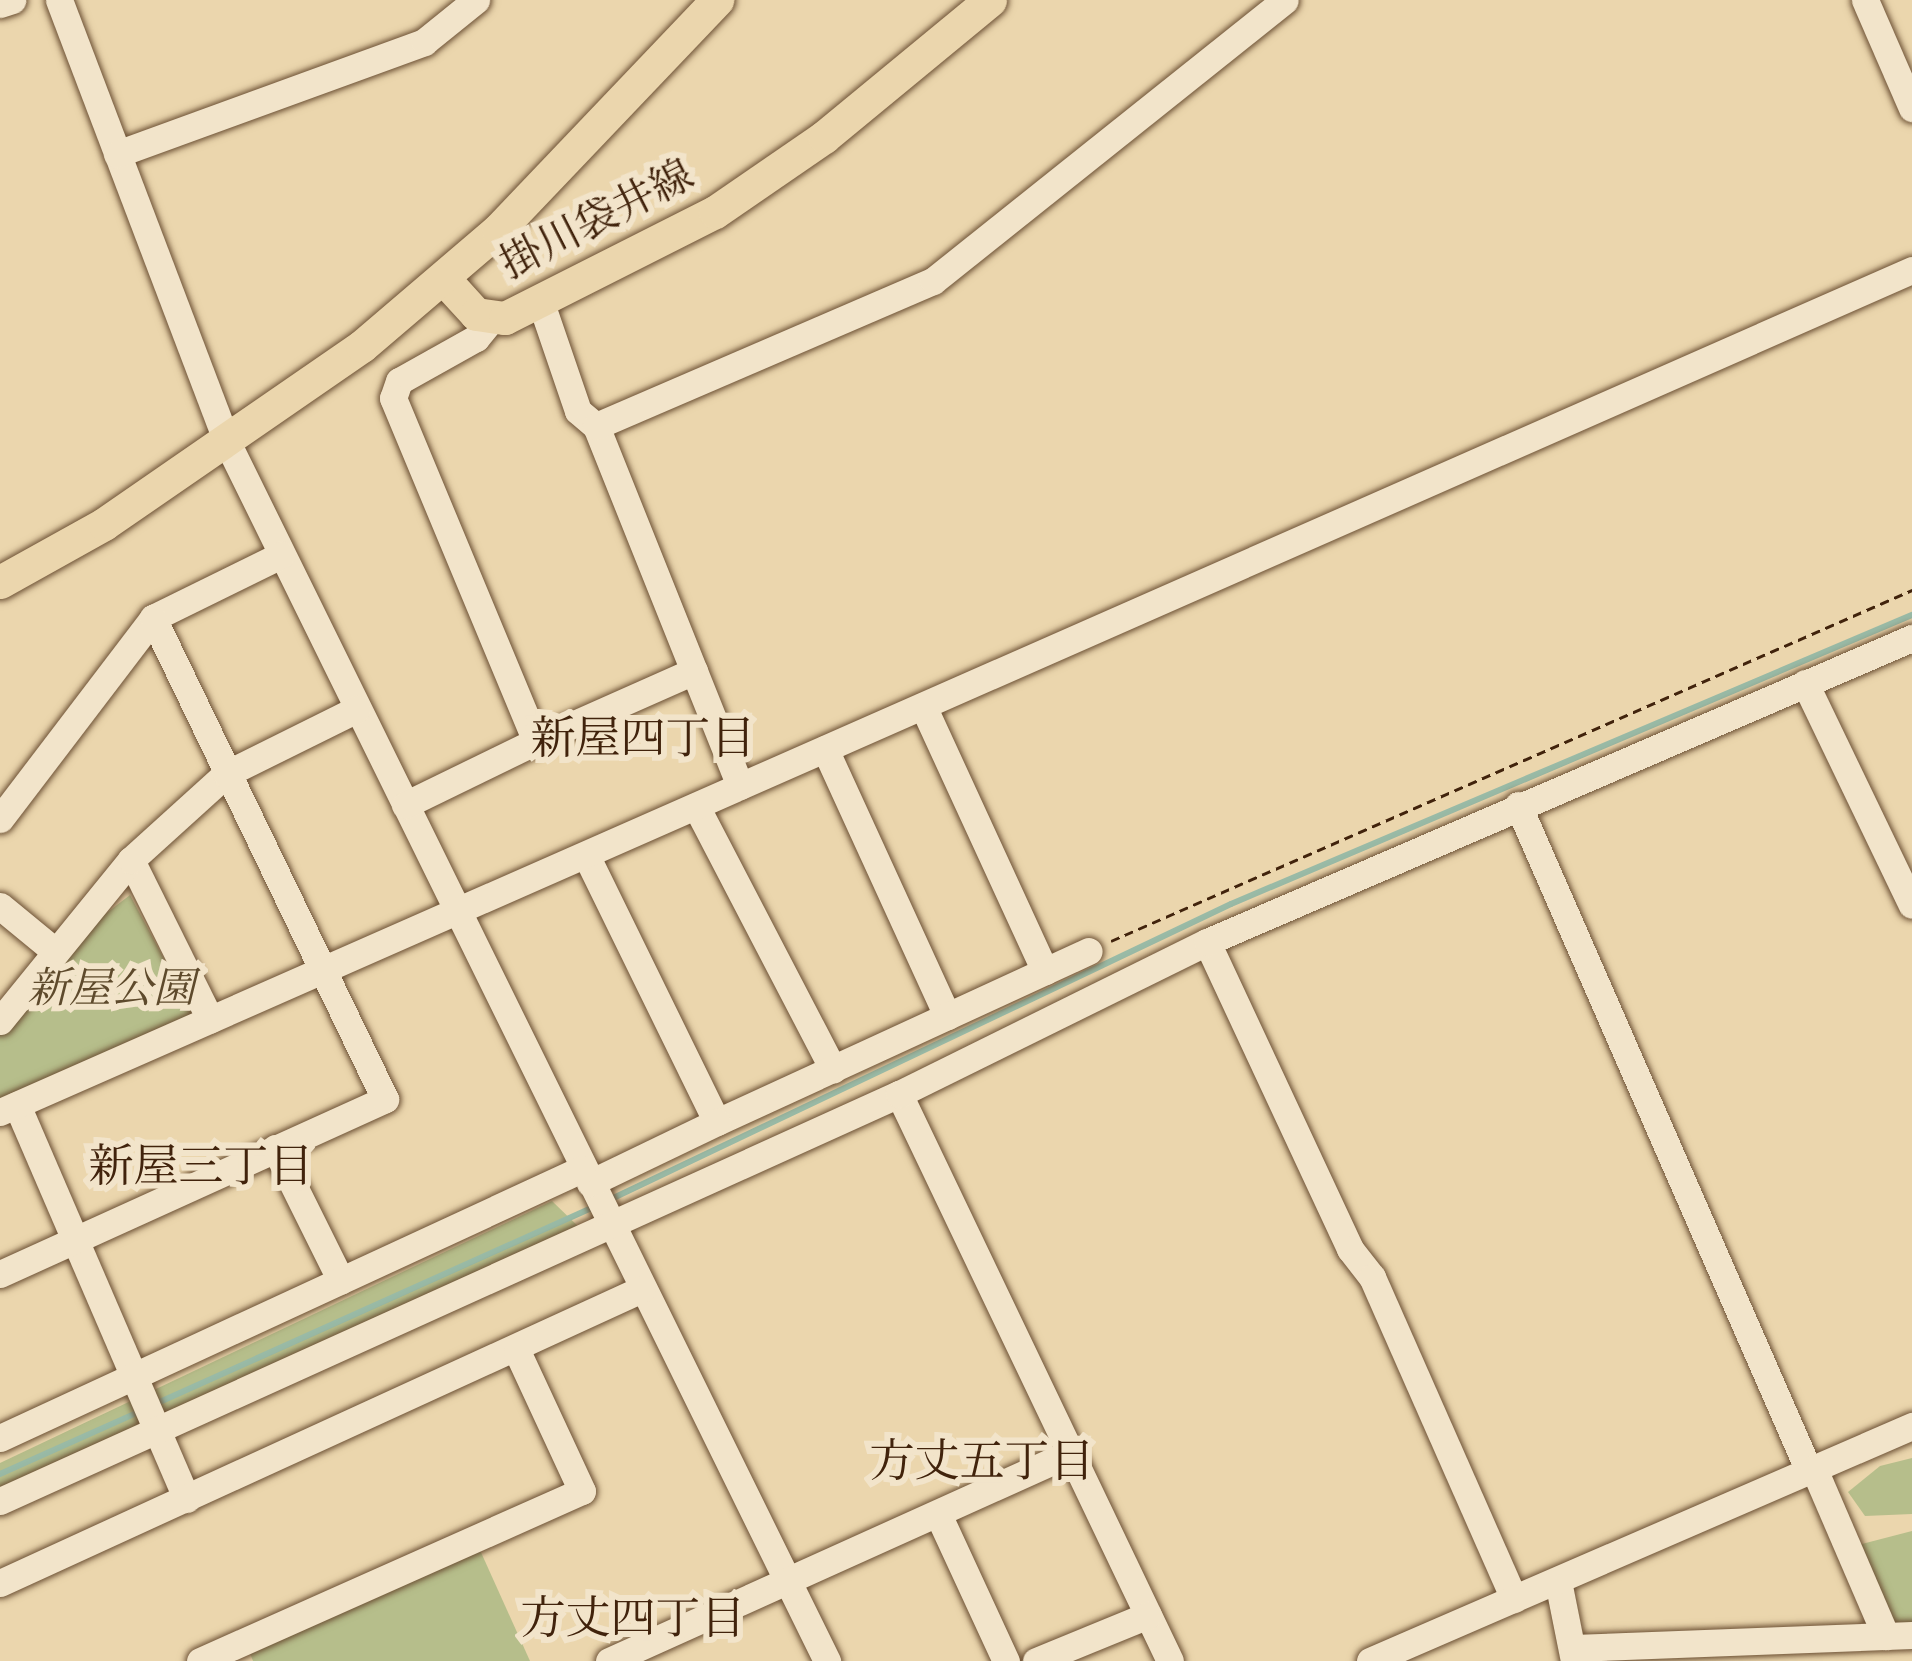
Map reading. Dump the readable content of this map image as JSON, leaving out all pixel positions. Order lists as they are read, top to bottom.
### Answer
{
  "streets": {
    "main road": ["掛川袋井線"]
  },
  "districts": [
    "新屋四丁目",
    "新屋三丁目",
    "方丈五丁目",
    "方丈四丁目"
  ],
  "parks": ["新屋公園"]
}
